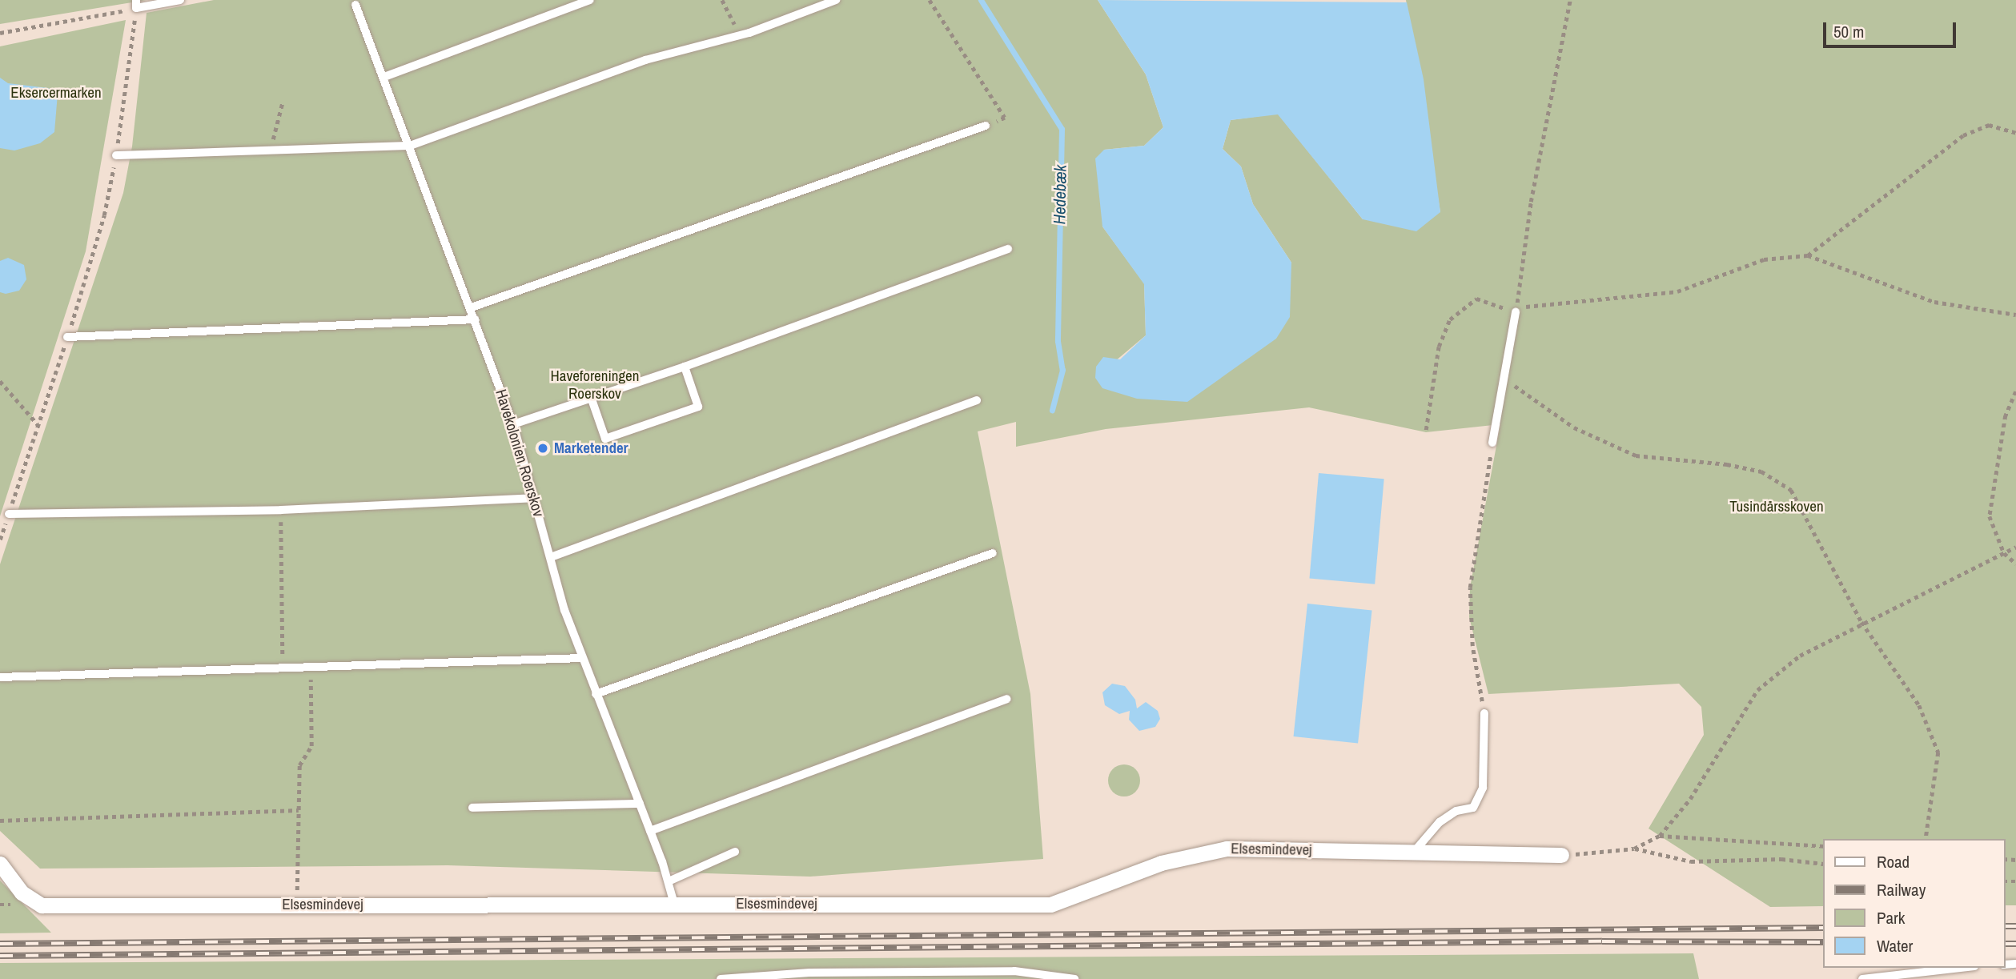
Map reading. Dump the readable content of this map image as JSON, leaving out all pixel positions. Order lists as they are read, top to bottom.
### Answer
{
  "streets": {
    "street": ["Elsesmindevej"],
    "lane": ["Havekolonien Roerskov"]
  },
  "crossings": [
    ["Havekolonien Roerskov", "Elsesmindevej"]
  ],
  "water": ["Hedebæk"],
  "parks": ["Eksercermarken", "Haveforeningen Roerskov", "Tusindårsskoven"],
  "places": ["Marketender"],
  "legend": [
    "Road",
    "Railway",
    "Park",
    "Water"
  ],
  "scale_bar": "50 m"
}
